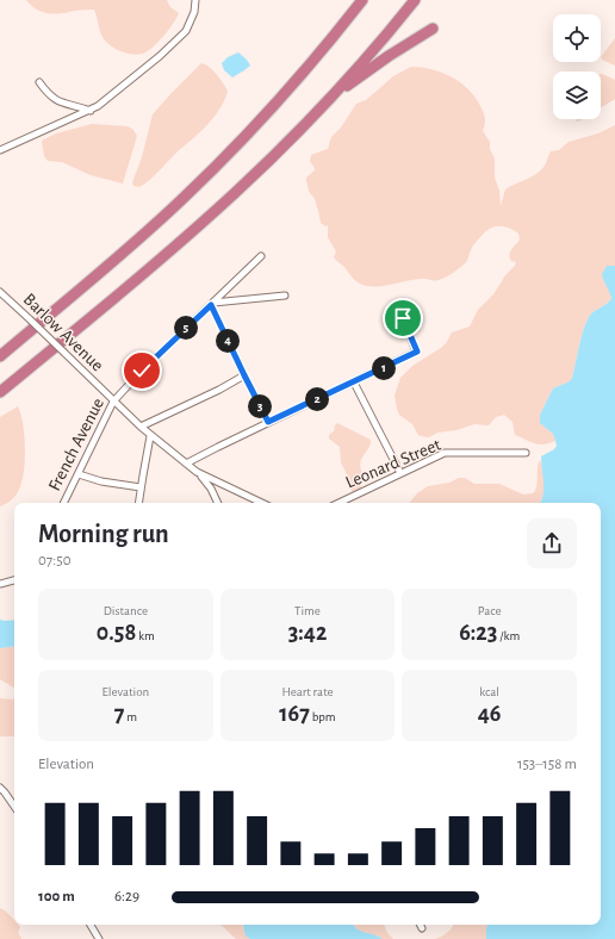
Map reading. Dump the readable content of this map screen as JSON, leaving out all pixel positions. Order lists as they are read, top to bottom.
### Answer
{
  "streets": {
    "street": ["Barlow Avenue", "French Avenue", "Leonard Street"]
  },
  "crossings": [
    ["Barlow Avenue", "French Avenue"]
  ],
  "page": {
    "pins": [
      "5",
      "4",
      "1",
      "2",
      "3"
    ],
    "heading": ["Morning run", "07:50"],
    "stats": [
      ["Distance", "0.58 km"],
      ["Time", "3:42"],
      ["Pace", "6:23 /km"],
      ["Elevation", "7 m"],
      ["Heart rate", "167 bpm"],
      ["kcal", "46"]
    ],
    "chart": ["Elevation", "153–158 m"],
    "list": [
      {
        "name": "100 m",
        "note": "6:29"
      }
    ]
  }
}
